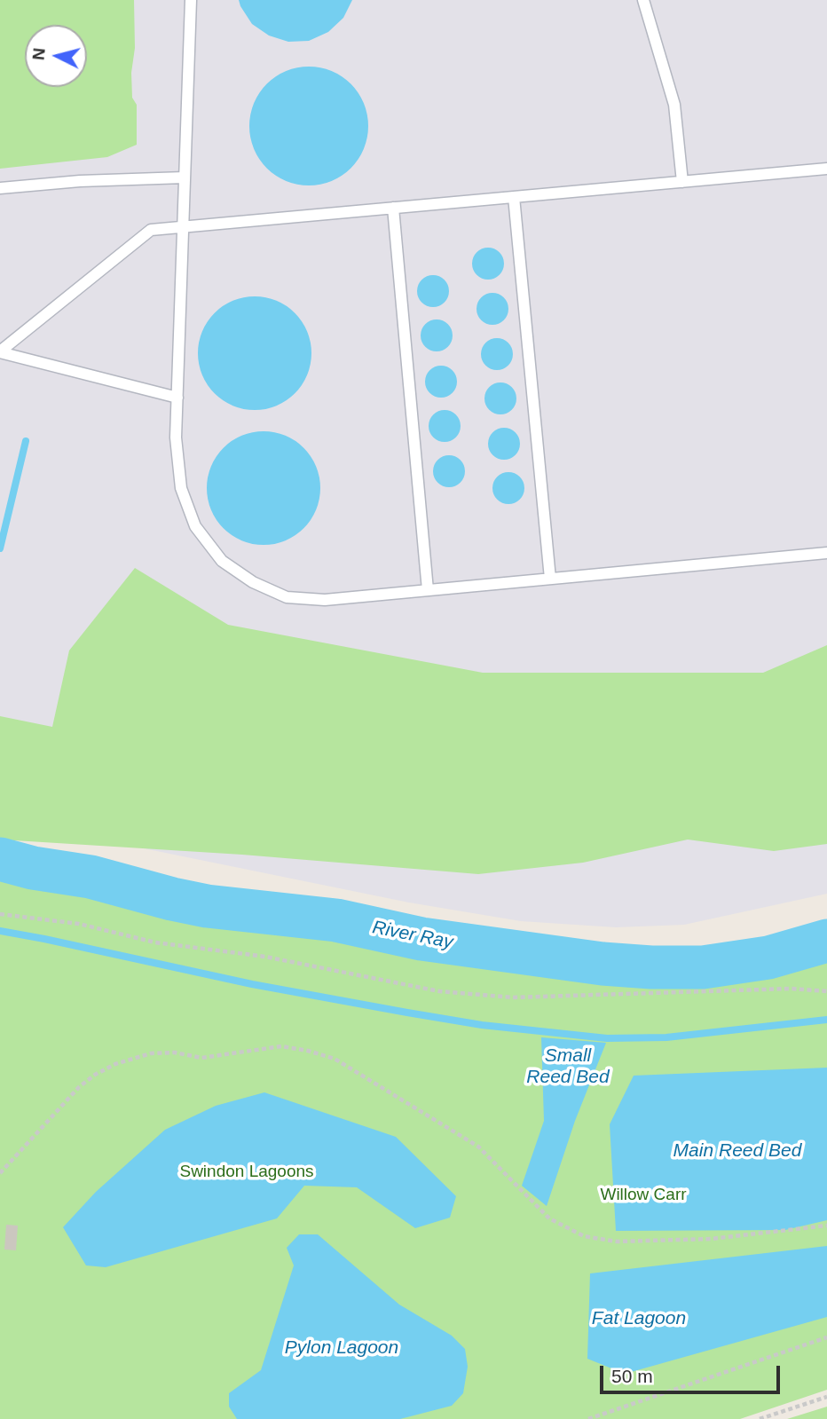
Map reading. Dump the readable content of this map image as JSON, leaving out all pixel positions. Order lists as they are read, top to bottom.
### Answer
{
  "water": [
    "River Ray",
    "Small Reed Bed",
    "Main Reed Bed",
    "Fat Lagoon",
    "Pylon Lagoon"
  ],
  "parks": ["Swindon Lagoons", "Willow Carr"],
  "scale_bar": "50 m",
  "north": "left"
}
